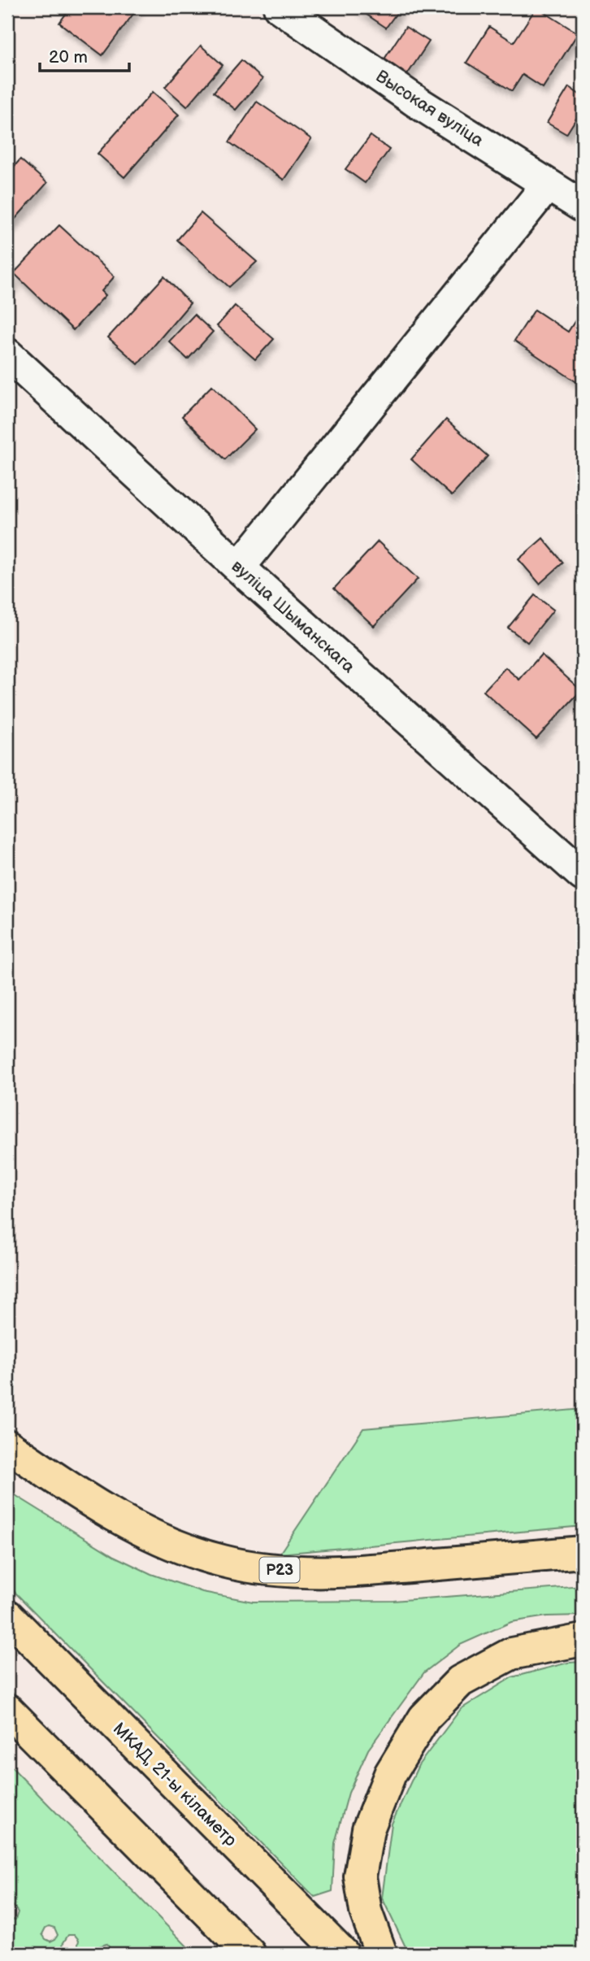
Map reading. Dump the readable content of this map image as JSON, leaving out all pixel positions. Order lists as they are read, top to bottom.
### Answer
{
  "streets": {
    "highway": ["Р23", "МКАД, 21-ы кіламетр"],
    "street": ["Высокая вуліца", "вуліца Шыманскага"]
  },
  "scale_bar": "20 m"
}
